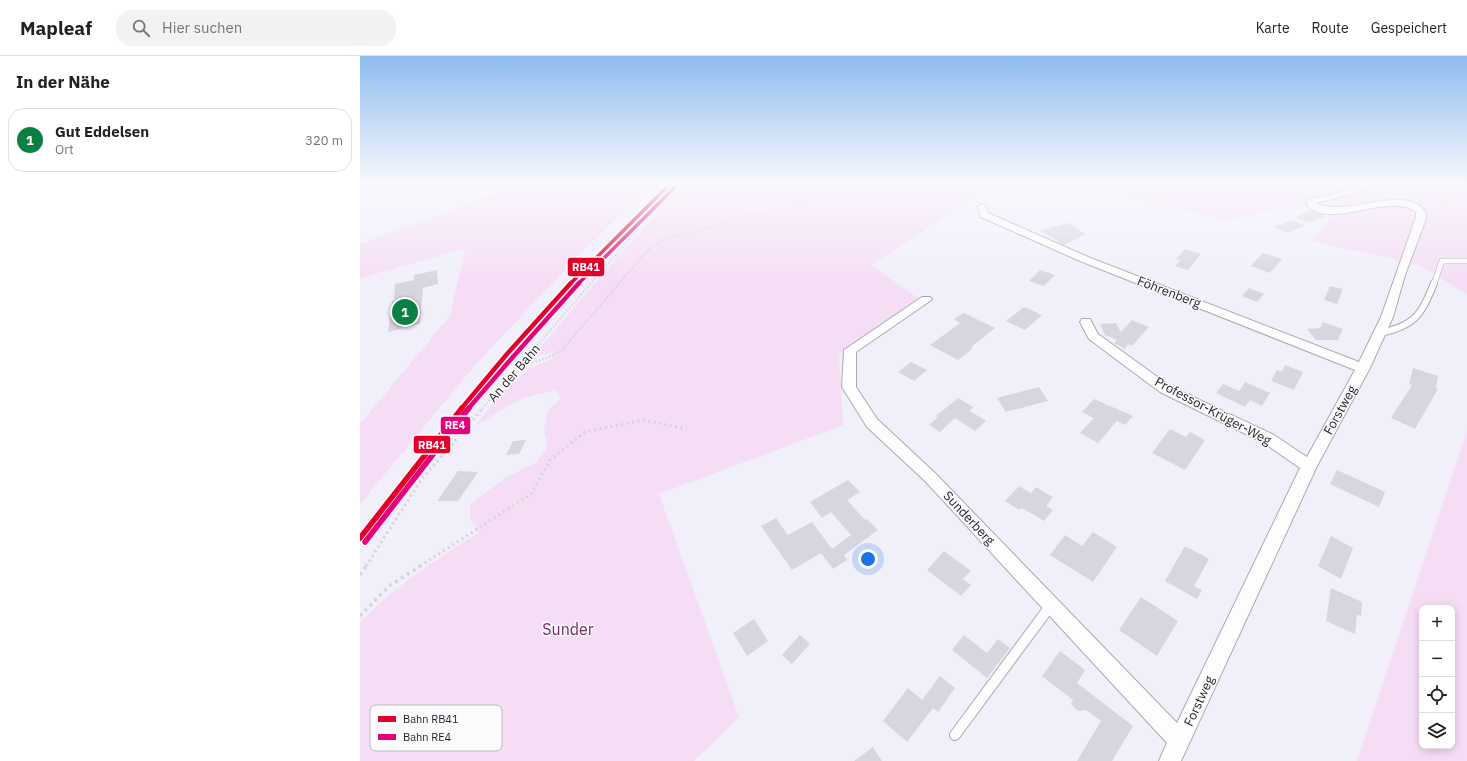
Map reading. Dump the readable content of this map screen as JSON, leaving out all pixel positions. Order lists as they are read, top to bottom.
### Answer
{
  "streets": {
    "street": [
      "Föhrenberg",
      "Forstweg",
      "Professor-Krüger-Weg",
      "Sunderberg"
    ],
    "path": ["An der Bahn"]
  },
  "crossings": [
    ["Föhrenberg", "Forstweg"],
    ["Forstweg", "Professor-Krüger-Weg"],
    ["Forstweg", "Sunderberg"]
  ],
  "parks": ["Sunder"],
  "lines": ["rail line RB41", "rail line RE4"],
  "legend": ["Bahn RB41", "Bahn RE4"],
  "page": {
    "header": "Mapleaf",
    "search": "Hier suchen",
    "nav": ["Karte", "Route", "Gespeichert"],
    "heading": "In der Nähe",
    "list": [
      {
        "mark": "1",
        "name": "Gut Eddelsen",
        "note": "Ort",
        "value": "320 m"
      }
    ],
    "pins": "1",
    "map_buttons": ["+", "−"]
  }
}
